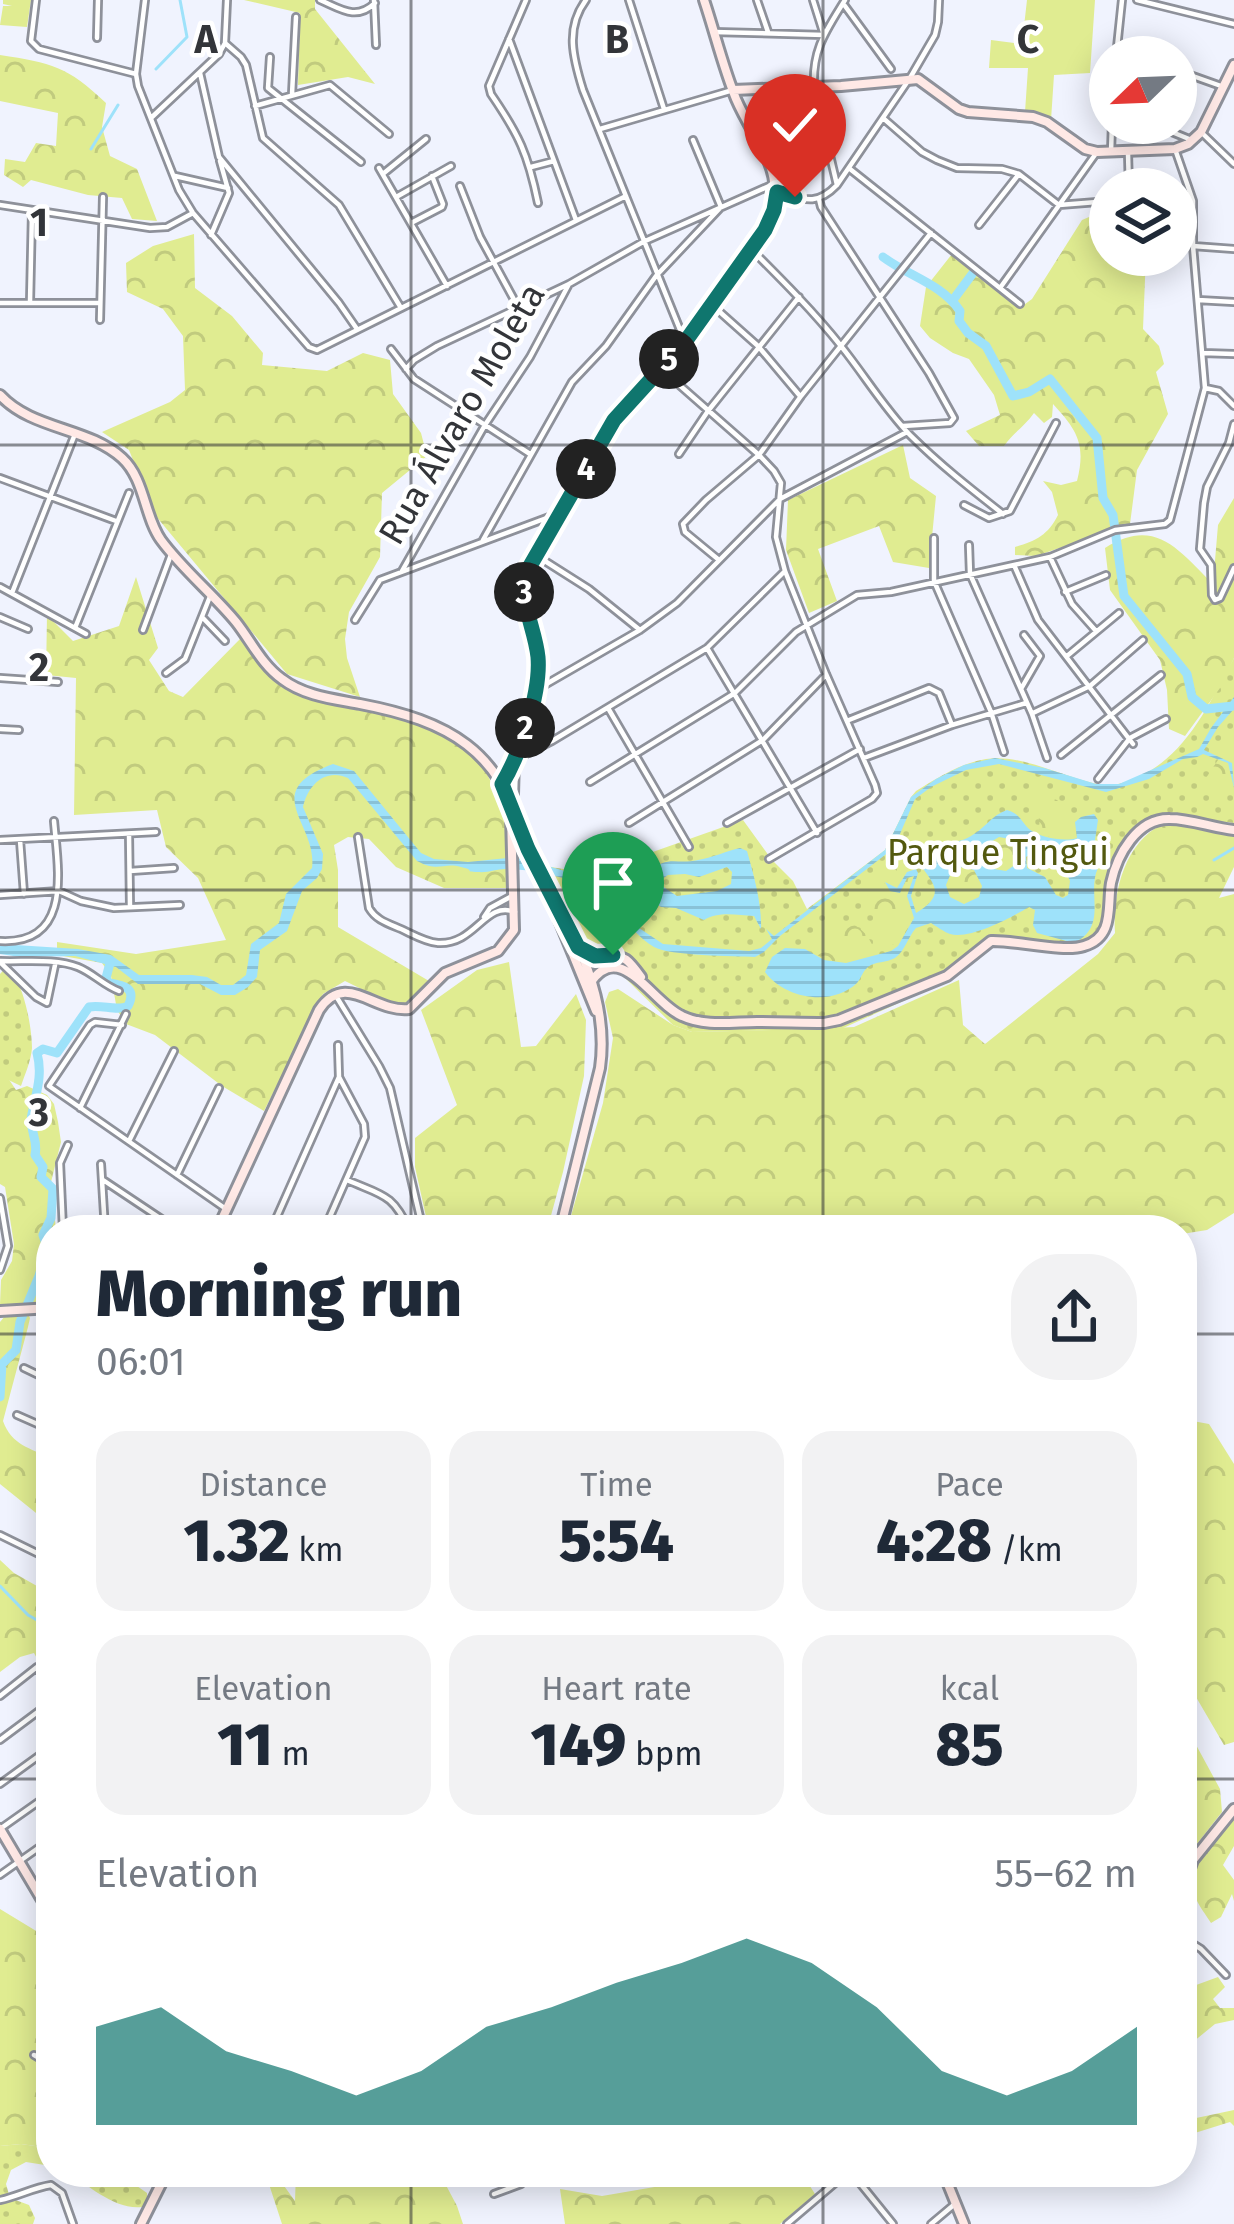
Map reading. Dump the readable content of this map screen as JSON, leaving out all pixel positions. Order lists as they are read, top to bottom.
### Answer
{
  "streets": {
    "street": ["Rua Álvaro Moleta"]
  },
  "parks": ["Parque Tingui"],
  "north": "bottom left",
  "page": {
    "pins": [
      "5",
      "4",
      "3",
      "2"
    ],
    "heading": ["Morning run", "06:01"],
    "stats": [
      ["Distance", "1.32 km"],
      ["Time", "5:54"],
      ["Pace", "4:28 /km"],
      ["Elevation", "11 m"],
      ["Heart rate", "149 bpm"],
      ["kcal", "85"]
    ],
    "chart": ["Elevation", "55–62 m"]
  },
  "grid": {
    "columns": ["A", "B", "C"],
    "rows": ["1", "2", "3"]
  }
}
